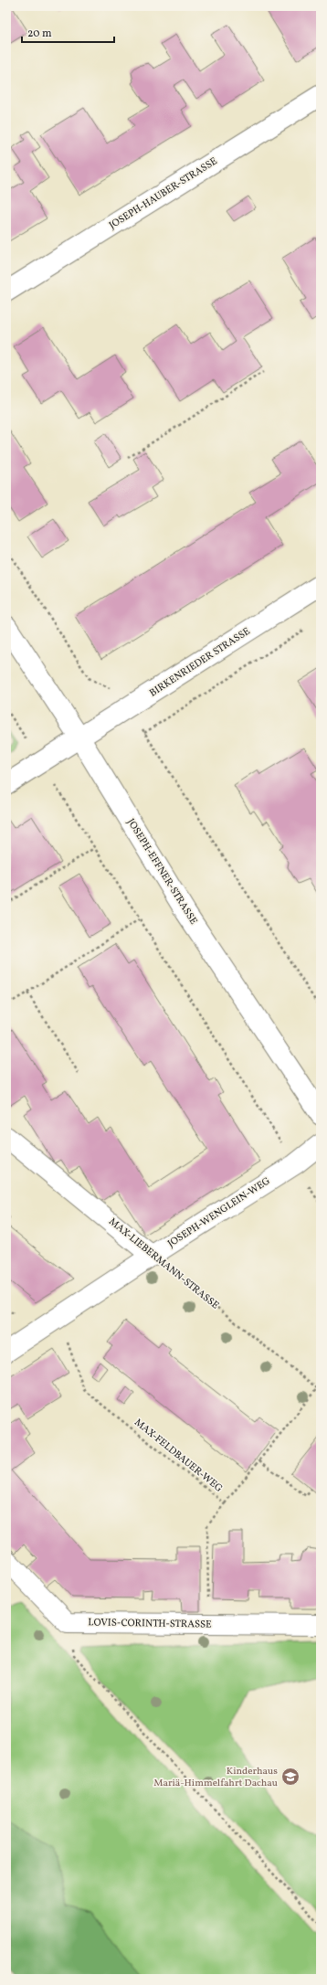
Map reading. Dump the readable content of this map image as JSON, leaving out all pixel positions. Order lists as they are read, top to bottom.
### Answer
{
  "streets": {
    "street": [
      "JOSEPH-HAUBER-STRASSE",
      "BIRKENRIEDER STRASSE",
      "JOSEPH-EFFNER-STRASSE",
      "JOSEPH-WENGLEIN-WEG",
      "MAX-LIEBERMANN-STRASSE",
      "LOVIS-CORINTH-STRASSE"
    ],
    "path": ["MAX-FELDBAUER-WEG"]
  },
  "crossings": [
    ["BIRKENRIEDER STRASSE", "JOSEPH-EFFNER-STRASSE"],
    ["JOSEPH-WENGLEIN-WEG", "MAX-LIEBERMANN-STRASSE"],
    ["JOSEPH-WENGLEIN-WEG", "MAX-FELDBAUER-WEG"],
    ["MAX-FELDBAUER-WEG", "LOVIS-CORINTH-STRASSE"]
  ],
  "places": {
    "school or university": ["Kinderhaus Mariä-Himmelfahrt Dachau"]
  },
  "scale_bar": "20 m"
}
